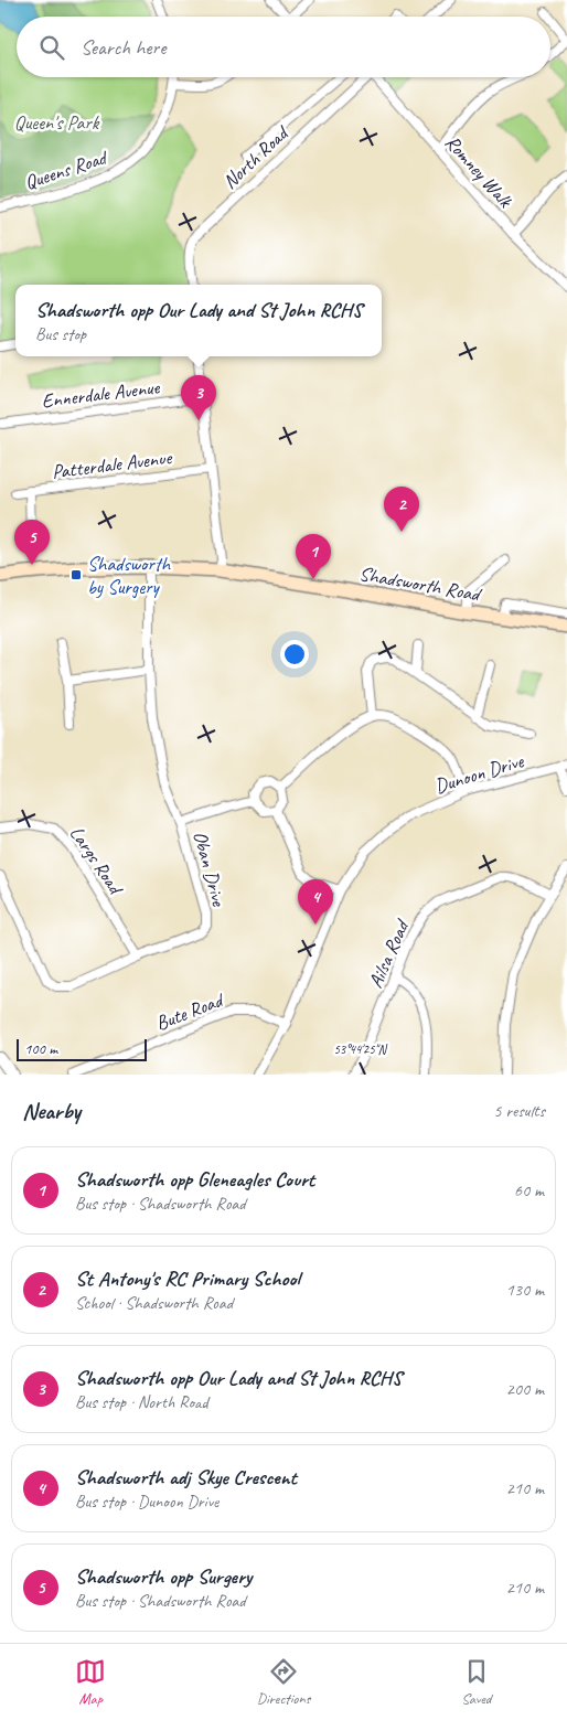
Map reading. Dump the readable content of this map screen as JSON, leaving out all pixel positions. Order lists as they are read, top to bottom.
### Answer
{
  "streets": {
    "main road": ["Shadsworth Road"],
    "street": [
      "North Road",
      "Queens Road",
      "Romney Walk",
      "Ennerdale Avenue",
      "Patterdale Avenue",
      "Dunoon Drive",
      "Largs Road",
      "Oban Drive",
      "Ailsa Road",
      "Bute Road"
    ]
  },
  "crossings": [
    ["Shadsworth Road", "Oban Drive"],
    ["Dunoon Drive", "Bute Road"],
    ["Largs Road", "Oban Drive"]
  ],
  "parks": ["Queen's Park"],
  "places": {
    "transit": ["Shadsworth by Surgery"]
  },
  "scale_bar": "100 m",
  "page": {
    "search": "Search here",
    "popup": ["Shadsworth opp Our Lady and St John RCHS", "Bus stop"],
    "pins": [
      "3",
      "2",
      "5",
      "1",
      "4"
    ],
    "scale": "100 m",
    "heading": ["Nearby", "5 results"],
    "list": [
      {
        "mark": "1",
        "name": "Shadsworth opp Gleneagles Court",
        "note": "Bus stop · Shadsworth Road",
        "value": "60 m"
      },
      {
        "mark": "2",
        "name": "St Antony's RC Primary School",
        "note": "School · Shadsworth Road",
        "value": "130 m"
      },
      {
        "mark": "3",
        "name": "Shadsworth opp Our Lady and St John RCHS",
        "note": "Bus stop · North Road",
        "value": "200 m"
      },
      {
        "mark": "4",
        "name": "Shadsworth adj Skye Crescent",
        "note": "Bus stop · Dunoon Drive",
        "value": "210 m"
      },
      {
        "mark": "5",
        "name": "Shadsworth opp Surgery",
        "note": "Bus stop · Shadsworth Road",
        "value": "210 m"
      }
    ],
    "nav": ["Map", "Directions", "Saved"]
  },
  "coordinates": ["53°44'25\"N"]
}
